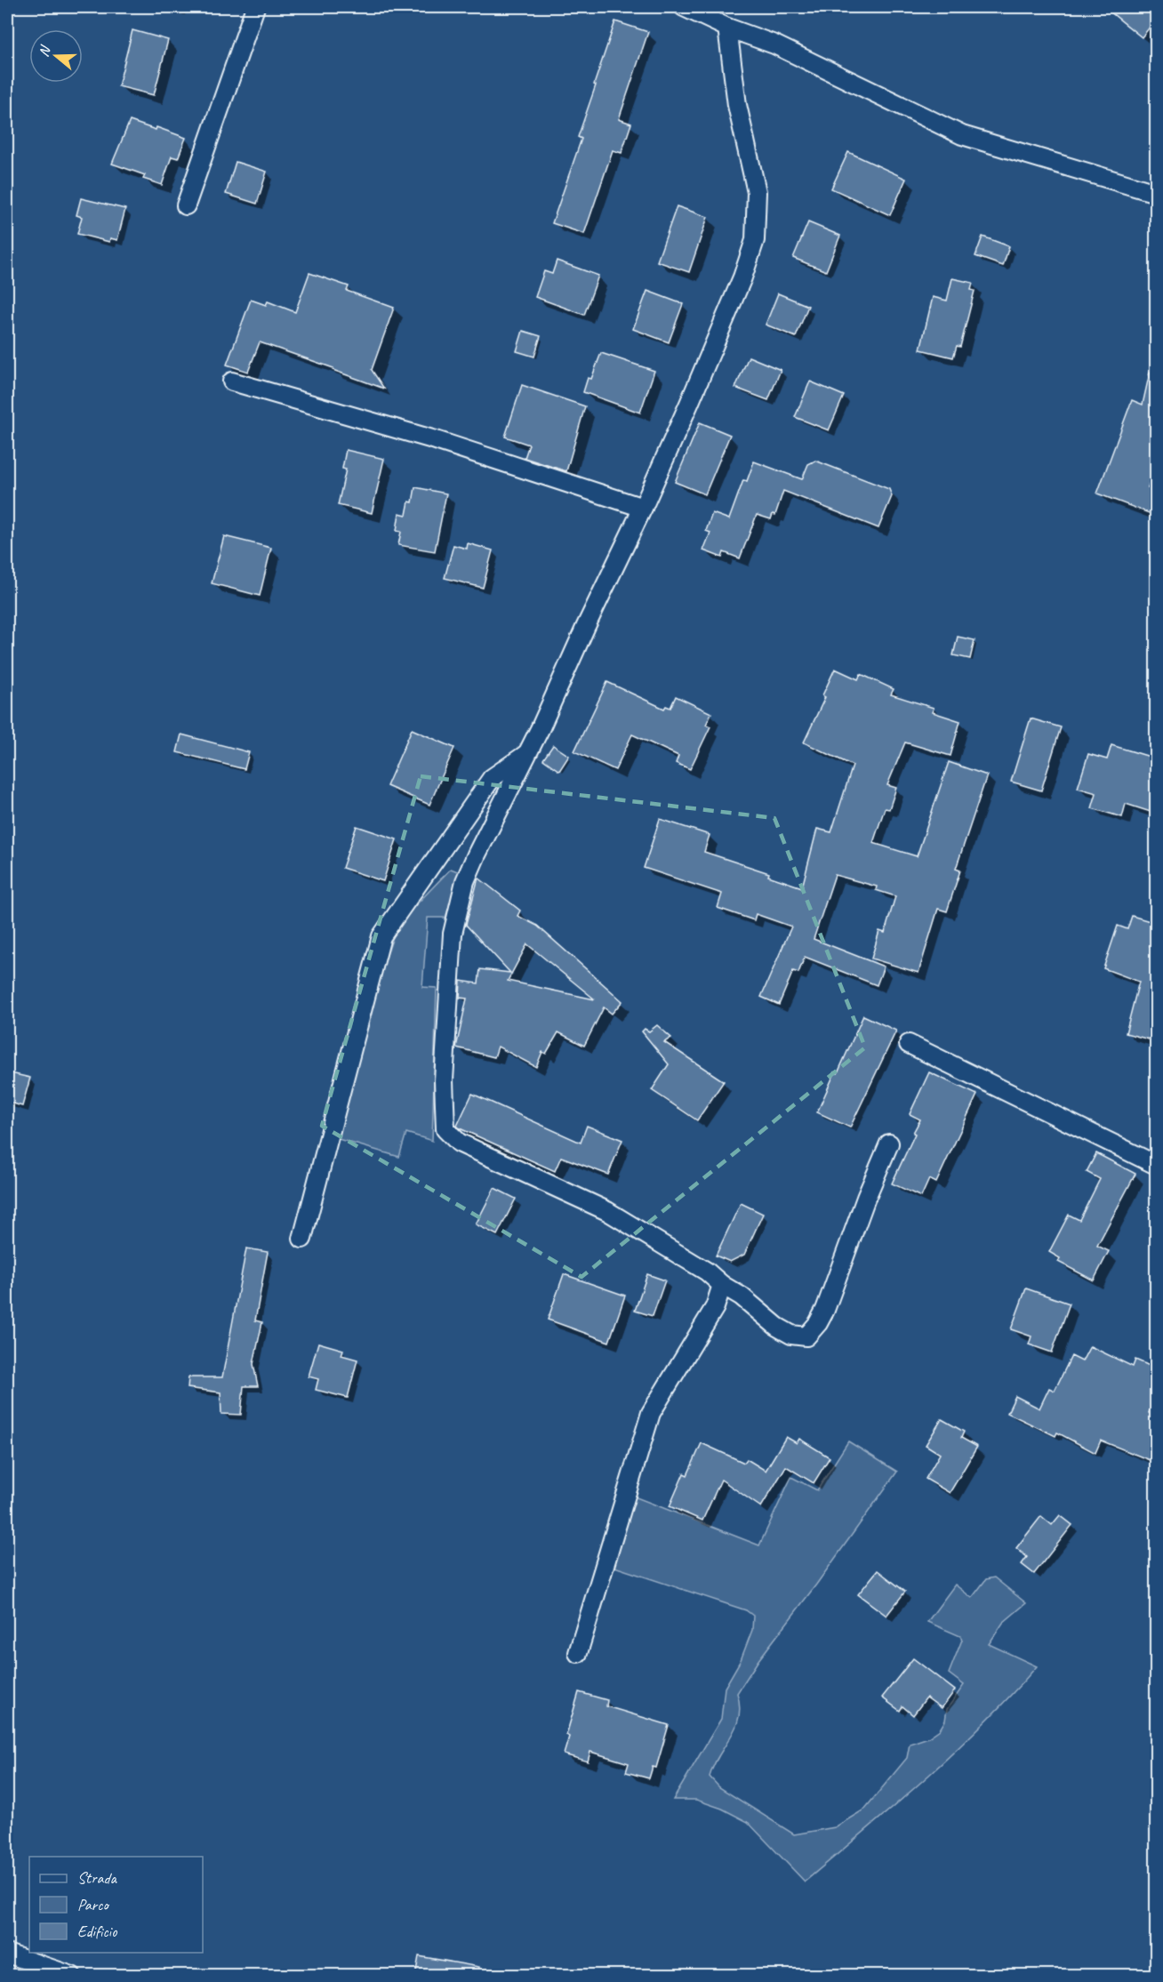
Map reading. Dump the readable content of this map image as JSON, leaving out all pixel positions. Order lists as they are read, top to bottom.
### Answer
{
  "legend": ["Strada", "Parco", "Edificio"],
  "north": "left"
}
